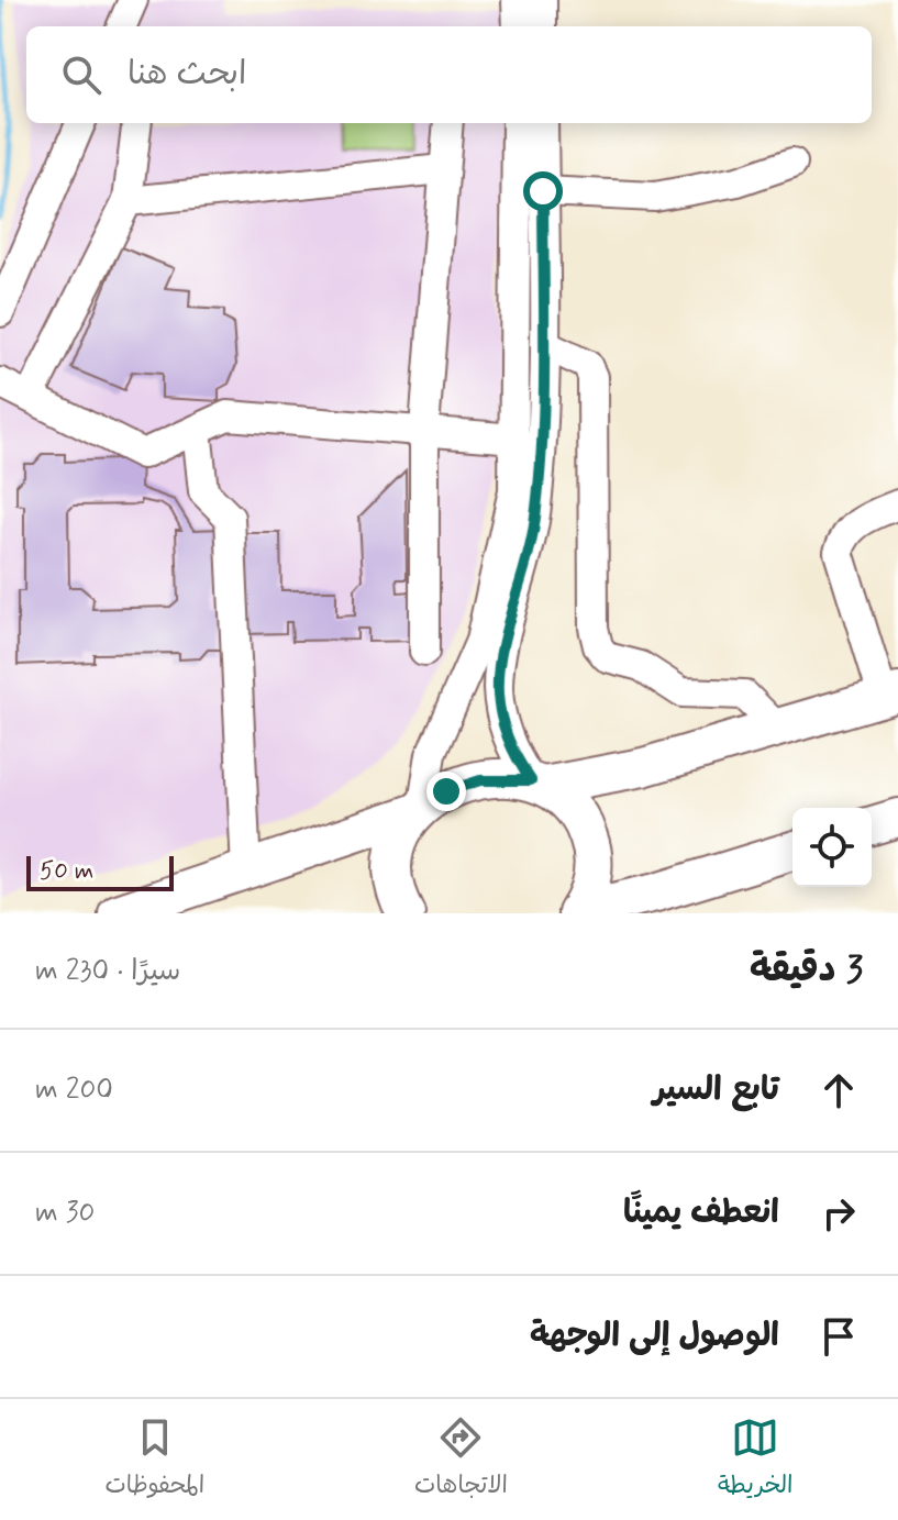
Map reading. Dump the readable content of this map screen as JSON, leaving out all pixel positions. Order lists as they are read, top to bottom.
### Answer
{
  "scale_bar": "50 m",
  "page": {
    "search": "ابحث هنا",
    "scale": "50 m",
    "heading": ["3 دقيقة", "سيرًا · 230 m"],
    "list": [
      ["تابع السير", "200 m"],
      ["انعطف يمينًا", "30 m"],
      "الوصول إلى الوجهة"
    ],
    "nav": ["الخريطة", "الاتجاهات", "المحفوظات"]
  }
}
